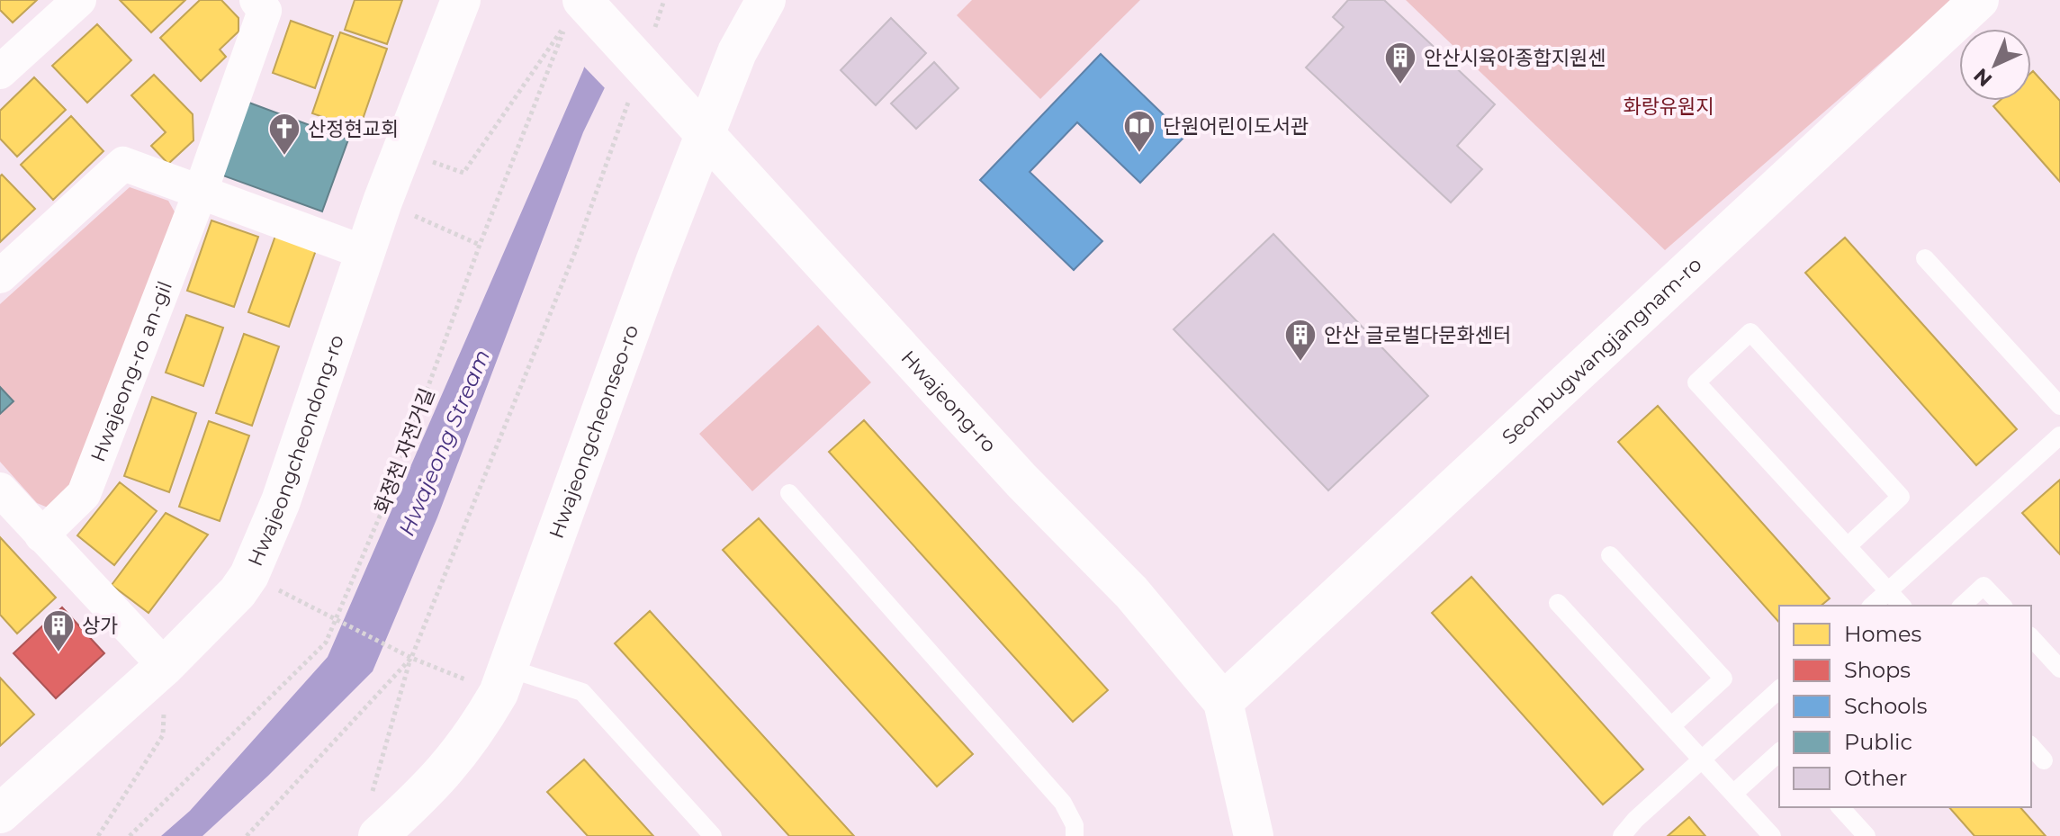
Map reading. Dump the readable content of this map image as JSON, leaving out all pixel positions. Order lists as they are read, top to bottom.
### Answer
{
  "streets": {
    "street": [
      "Seonbugwangjangnam-ro",
      "Hwajeong-ro an-gil",
      "Hwajeong-ro",
      "Hwajeongcheonseo-ro",
      "Hwajeongcheondong-ro"
    ],
    "path": ["화정천 자전거길"]
  },
  "crossings": [
    ["Seonbugwangjangnam-ro", "Hwajeong-ro"],
    ["Hwajeong-ro", "Hwajeongcheonseo-ro"],
    ["Hwajeong-ro", "화정천 자전거길"]
  ],
  "water": ["Hwajeong Stream"],
  "parks": ["화랑유원지"],
  "places": {
    "building": ["안산시육아종합지원센", "안산 글로벌다문화센터", "상가"],
    "library": ["단원어린이도서관"],
    "church": ["산정현교회"]
  },
  "legend": [
    "Homes",
    "Shops",
    "Schools",
    "Public",
    "Other"
  ],
  "north": "bottom left"
}
